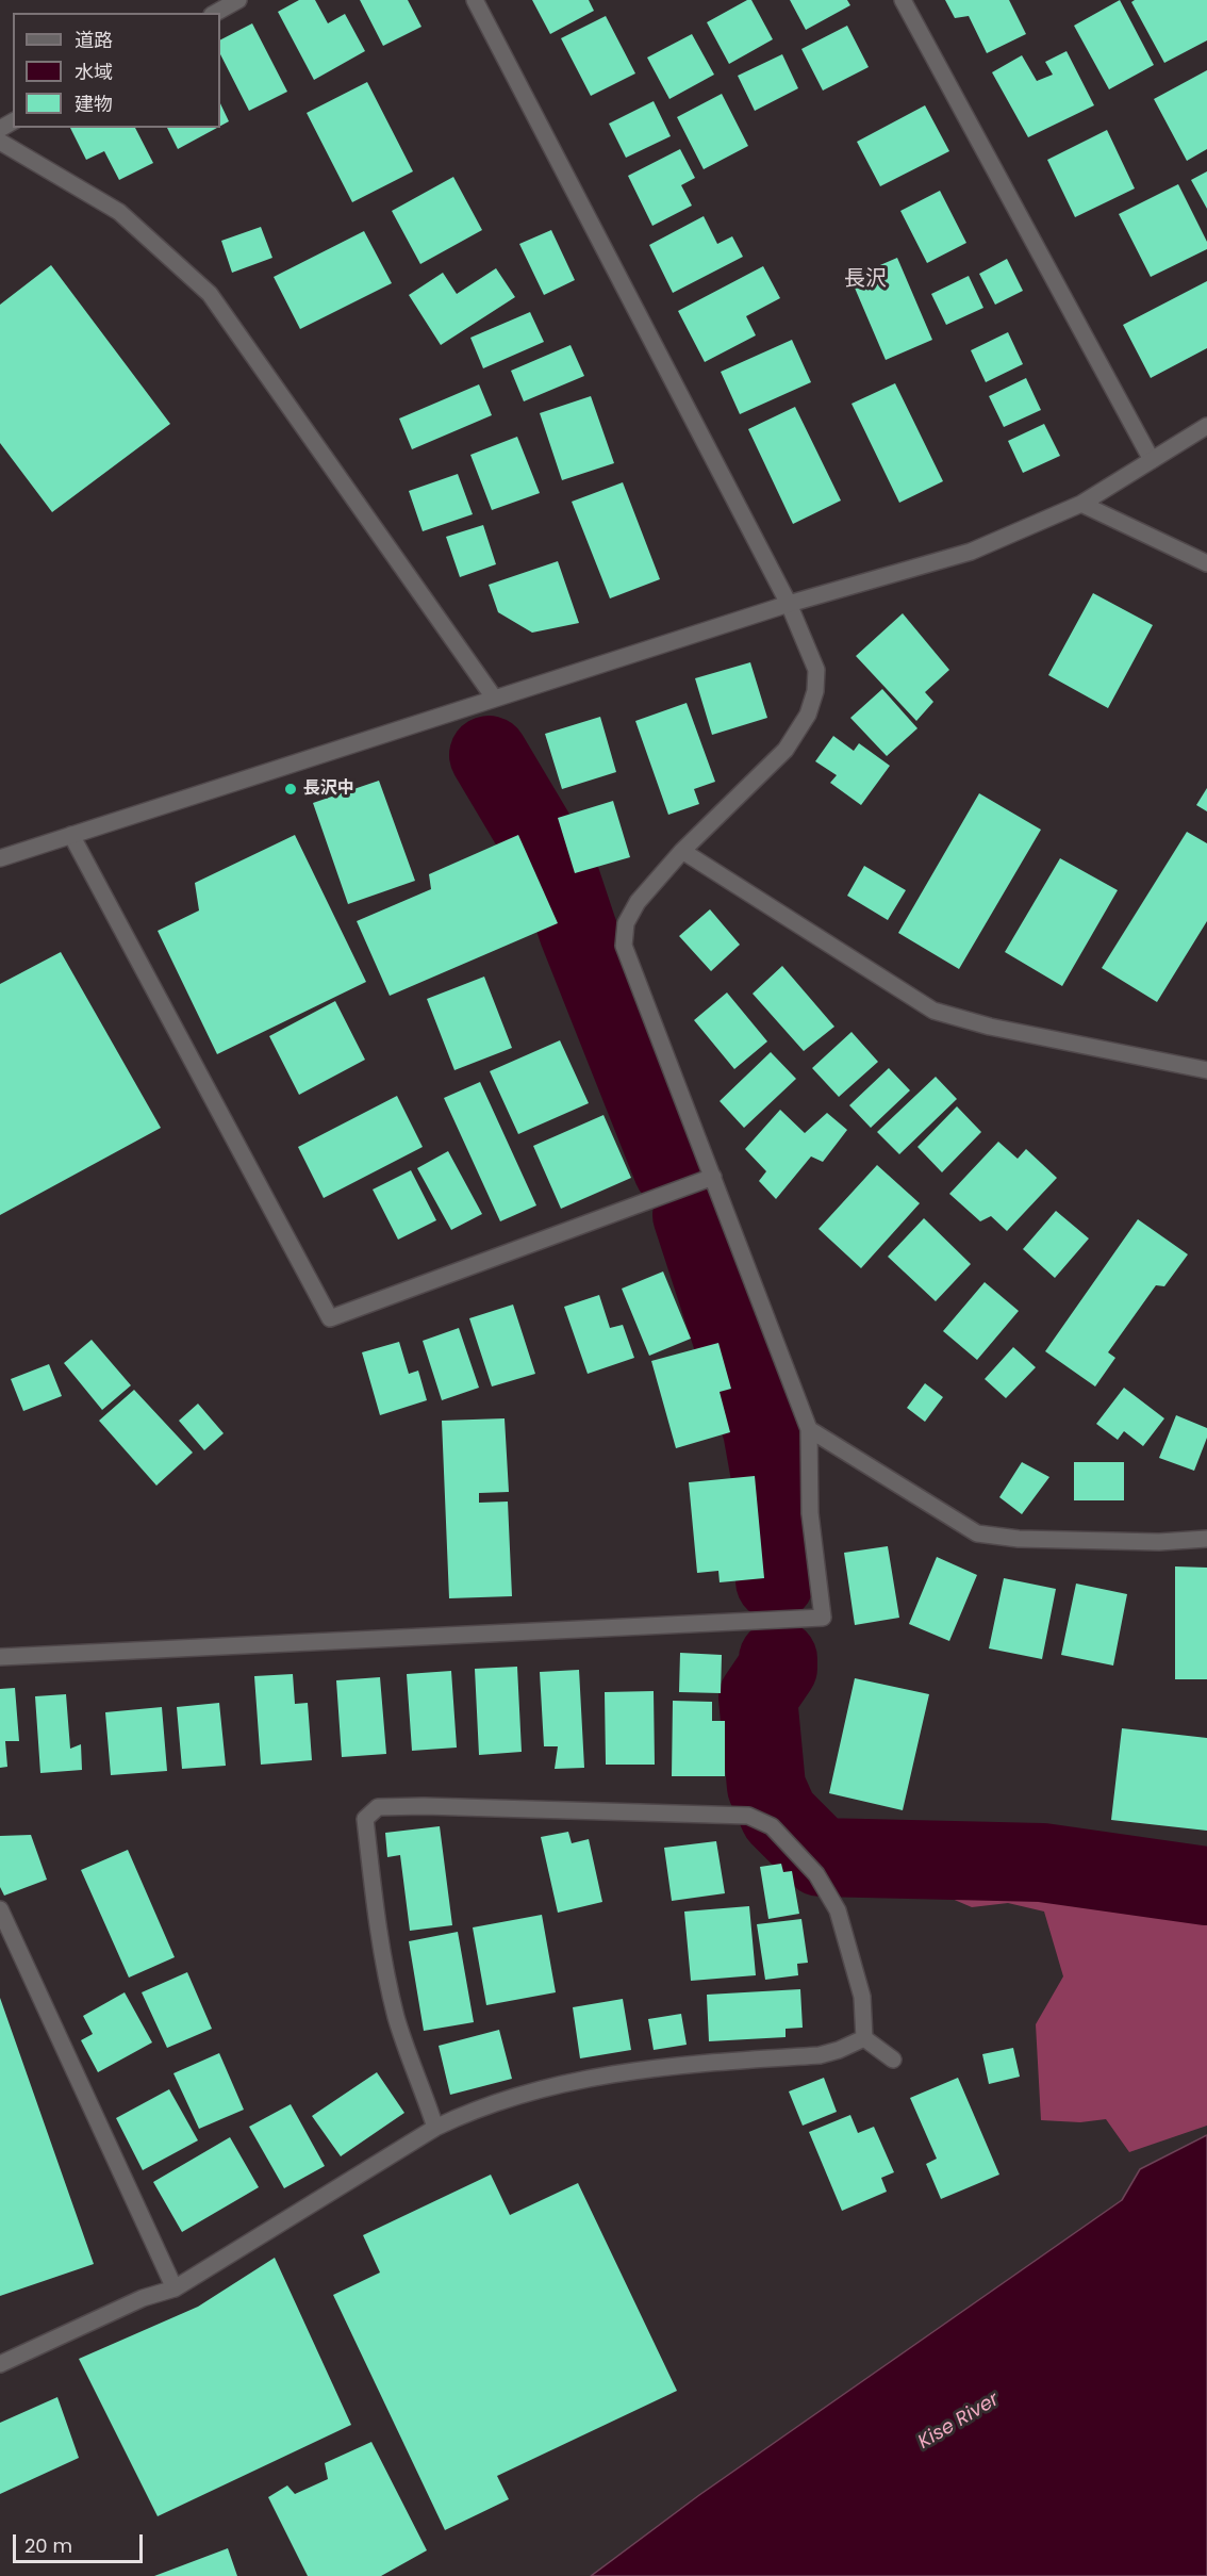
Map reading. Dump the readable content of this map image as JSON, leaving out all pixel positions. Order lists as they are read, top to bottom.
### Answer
{
  "districts": ["長沢"],
  "water": ["Kise River"],
  "places": ["長沢中"],
  "legend": ["道路", "水域", "建物"],
  "scale_bar": "20 m"
}
